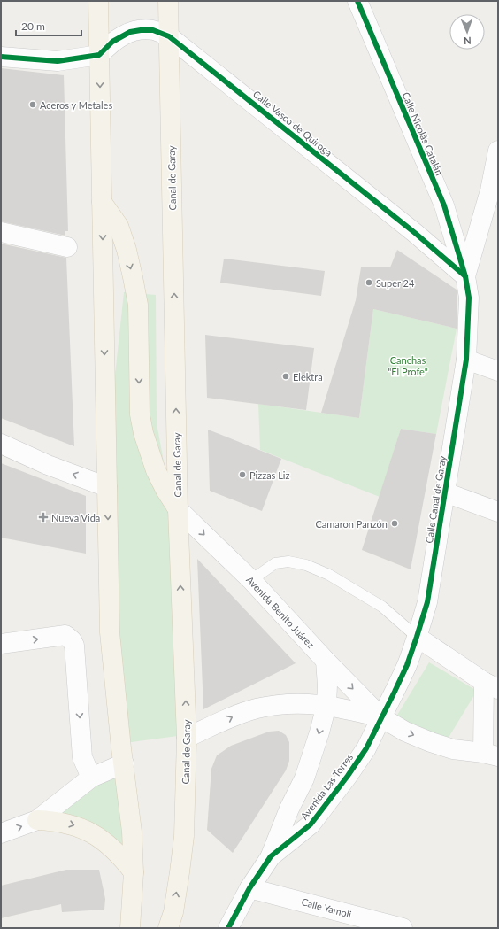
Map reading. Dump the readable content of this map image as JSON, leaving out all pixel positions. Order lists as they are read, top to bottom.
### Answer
{
  "streets": {
    "main road": ["Canal de Garay"],
    "street": [
      "Calle Vasco de Quiroga",
      "Calle Nicolás Catalán",
      "Calle Canal de Garay",
      "Avenida Benito Juárez",
      "Avenida Las Torres",
      "Calle Yamoli"
    ]
  },
  "crossings": [
    ["Calle Vasco de Quiroga", "Calle Nicolás Catalán"],
    ["Calle Vasco de Quiroga", "Canal de Garay"],
    ["Calle Vasco de Quiroga", "Calle Canal de Garay"],
    ["Calle Nicolás Catalán", "Calle Canal de Garay"],
    ["Canal de Garay", "Avenida Benito Juárez"],
    ["Calle Canal de Garay", "Avenida Benito Juárez"],
    ["Calle Canal de Garay", "Avenida Las Torres"],
    ["Avenida Benito Juárez", "Avenida Las Torres"],
    ["Avenida Las Torres", "Calle Yamoli"]
  ],
  "one_way": ["Avenida Benito Juárez"],
  "parks": ["Canchas \"El Profe\""],
  "places": {
    "other": [
      "Aceros y Metales",
      "Super 24",
      "Elektra",
      "Pizzas Liz",
      "Camaron Panzón"
    ],
    "health": ["Nueva Vida"]
  },
  "scale_bar": "20 m",
  "north": "bottom"
}
